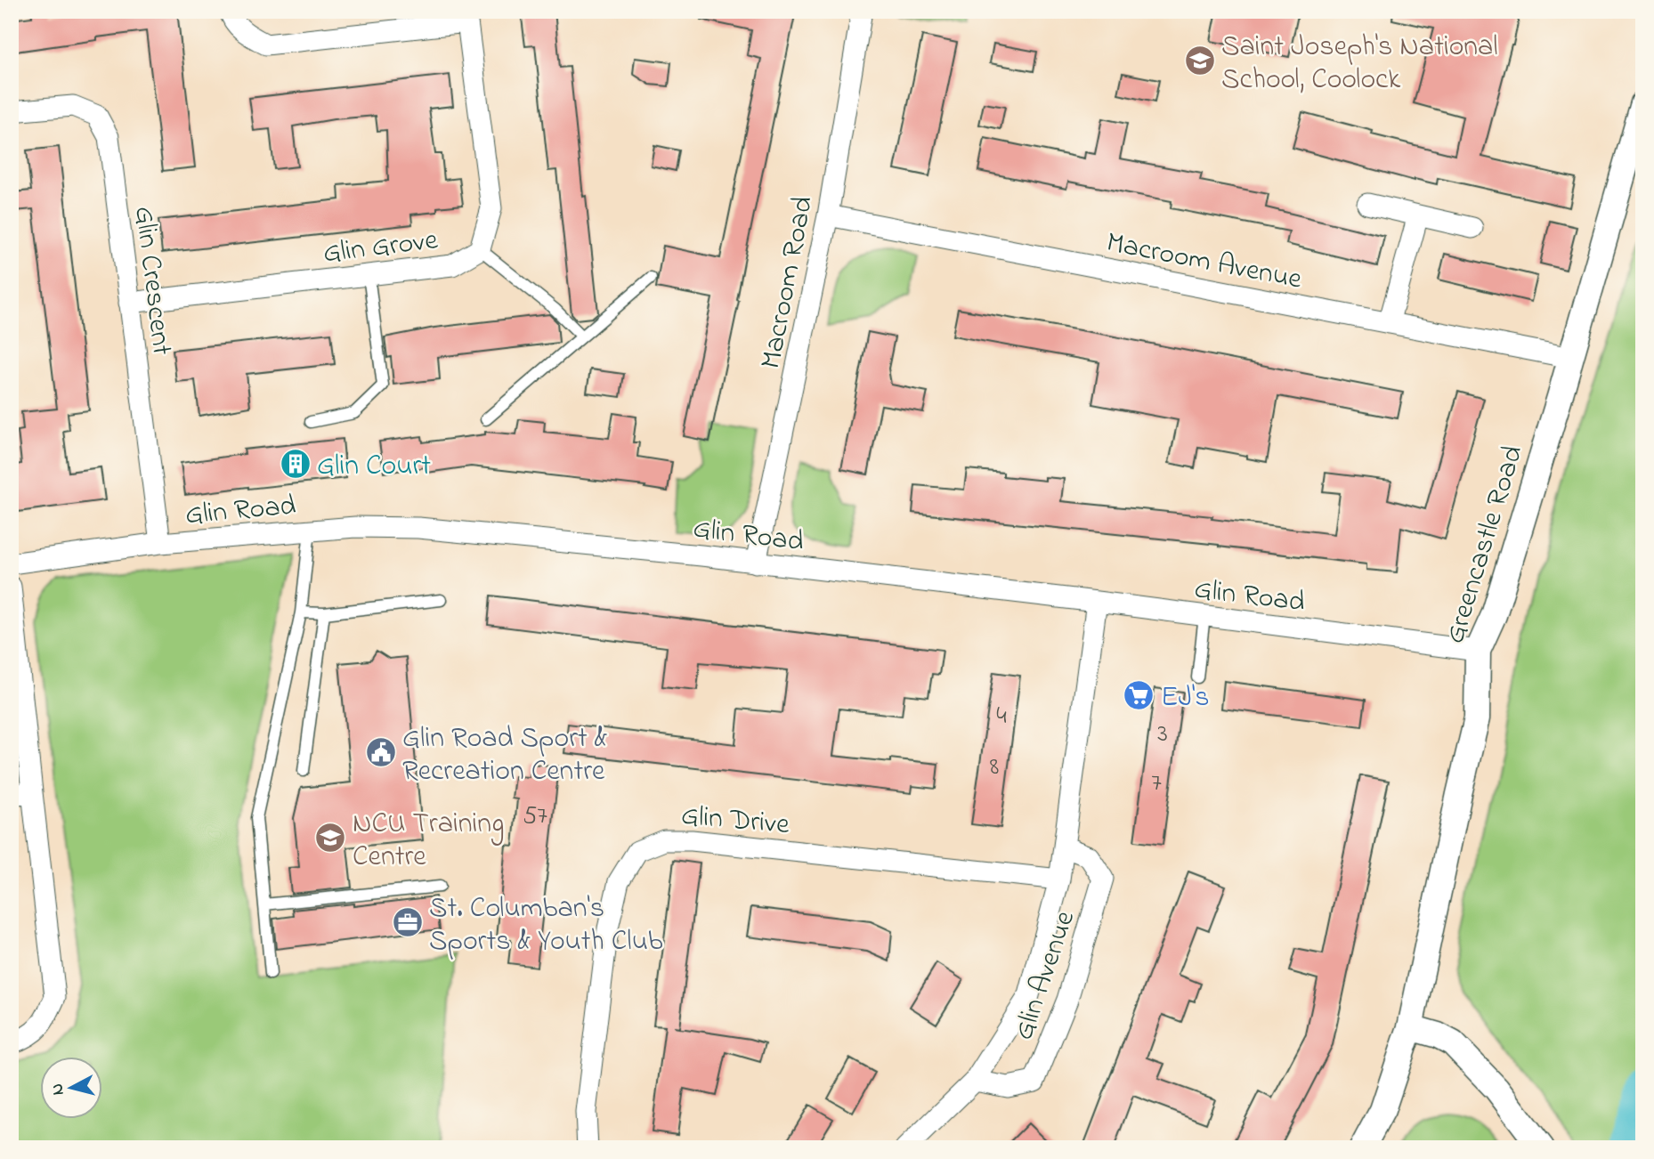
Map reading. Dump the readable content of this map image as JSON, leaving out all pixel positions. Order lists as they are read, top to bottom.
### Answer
{
  "streets": {
    "street": [
      "Glin Grove",
      "Macroom Avenue",
      "Glin Crescent",
      "Macroom Road",
      "Glin Road",
      "Greencastle Road",
      "Glin Drive",
      "Glin Avenue"
    ]
  },
  "crossings": [
    ["Glin Grove", "Glin Crescent"],
    ["Macroom Avenue", "Macroom Road"],
    ["Macroom Avenue", "Greencastle Road"],
    ["Glin Crescent", "Glin Road"],
    ["Macroom Road", "Glin Road"],
    ["Glin Road", "Greencastle Road"],
    ["Glin Road", "Glin Avenue"],
    ["Glin Drive", "Glin Avenue"]
  ],
  "places": {
    "school or university": ["Saint Joseph's National School, Coolock", "NCU Training Centre"],
    "building": ["Glin Court"],
    "supermarket": ["EJ's"],
    "public building": ["Glin Road Sport & Recreation Centre"],
    "office": ["St. Columban's Sports & Youth Club"]
  },
  "house_numbers": [
    "4",
    "3",
    "8",
    "7",
    "57"
  ],
  "north": "left"
}
